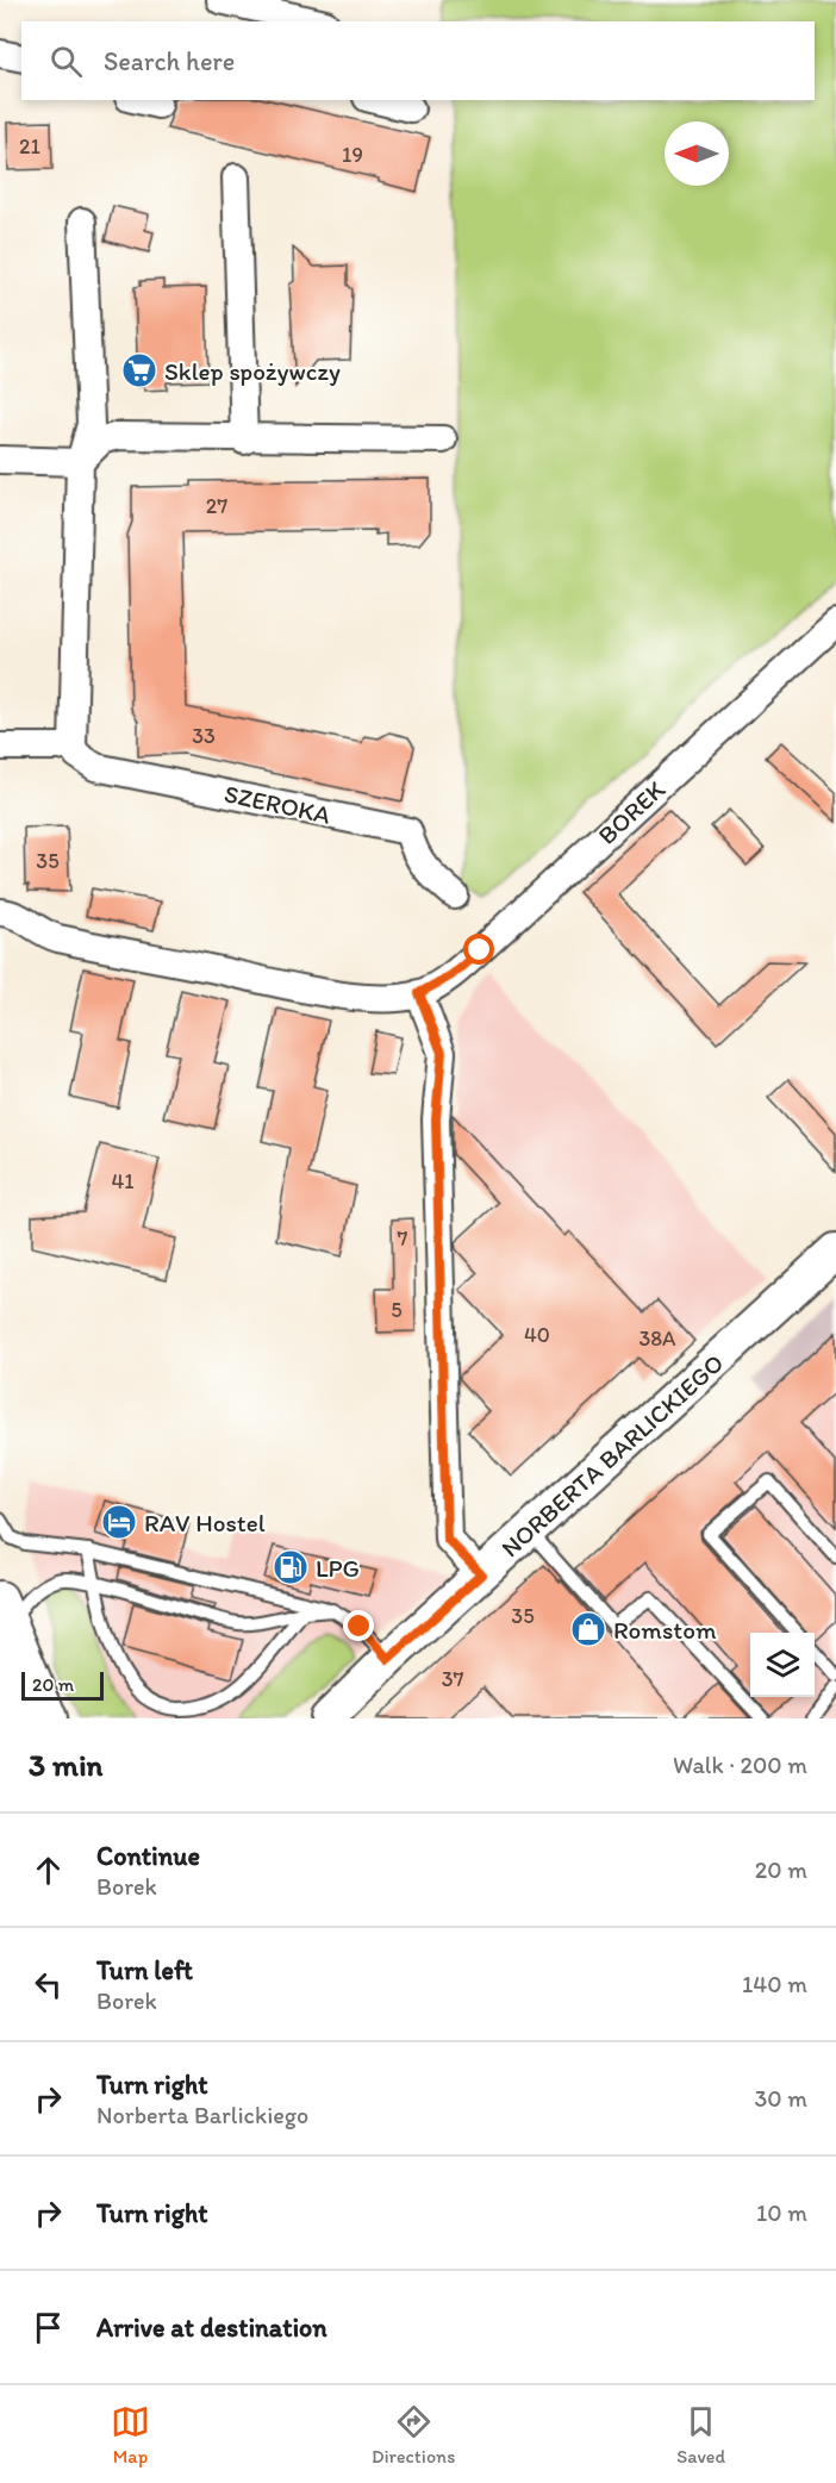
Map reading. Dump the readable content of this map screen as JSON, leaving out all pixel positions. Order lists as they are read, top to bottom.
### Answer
{
  "streets": {
    "street": ["SZEROKA", "BOREK", "NORBERTA BARLICKIEGO"]
  },
  "places": {
    "supermarket": ["Sklep spożywczy"],
    "hotel": ["RAV Hostel"],
    "fuel station": ["LPG"],
    "shop": ["Romstom"]
  },
  "house_numbers": [
    "21",
    "19",
    "27",
    "33",
    "35",
    "41",
    "7",
    "5",
    "40",
    "38A",
    "35",
    "37"
  ],
  "scale_bar": "20 m",
  "north": "left",
  "page": {
    "search": "Search here",
    "scale": "20 m",
    "heading": ["3 min", "Walk · 200 m"],
    "list": [
      ["Continue", "Borek", "20 m"],
      ["Turn left", "Borek", "140 m"],
      ["Turn right", "Norberta Barlickiego", "30 m"],
      ["Turn right", "10 m"],
      "Arrive at destination"
    ],
    "nav": ["Map", "Directions", "Saved"]
  }
}
